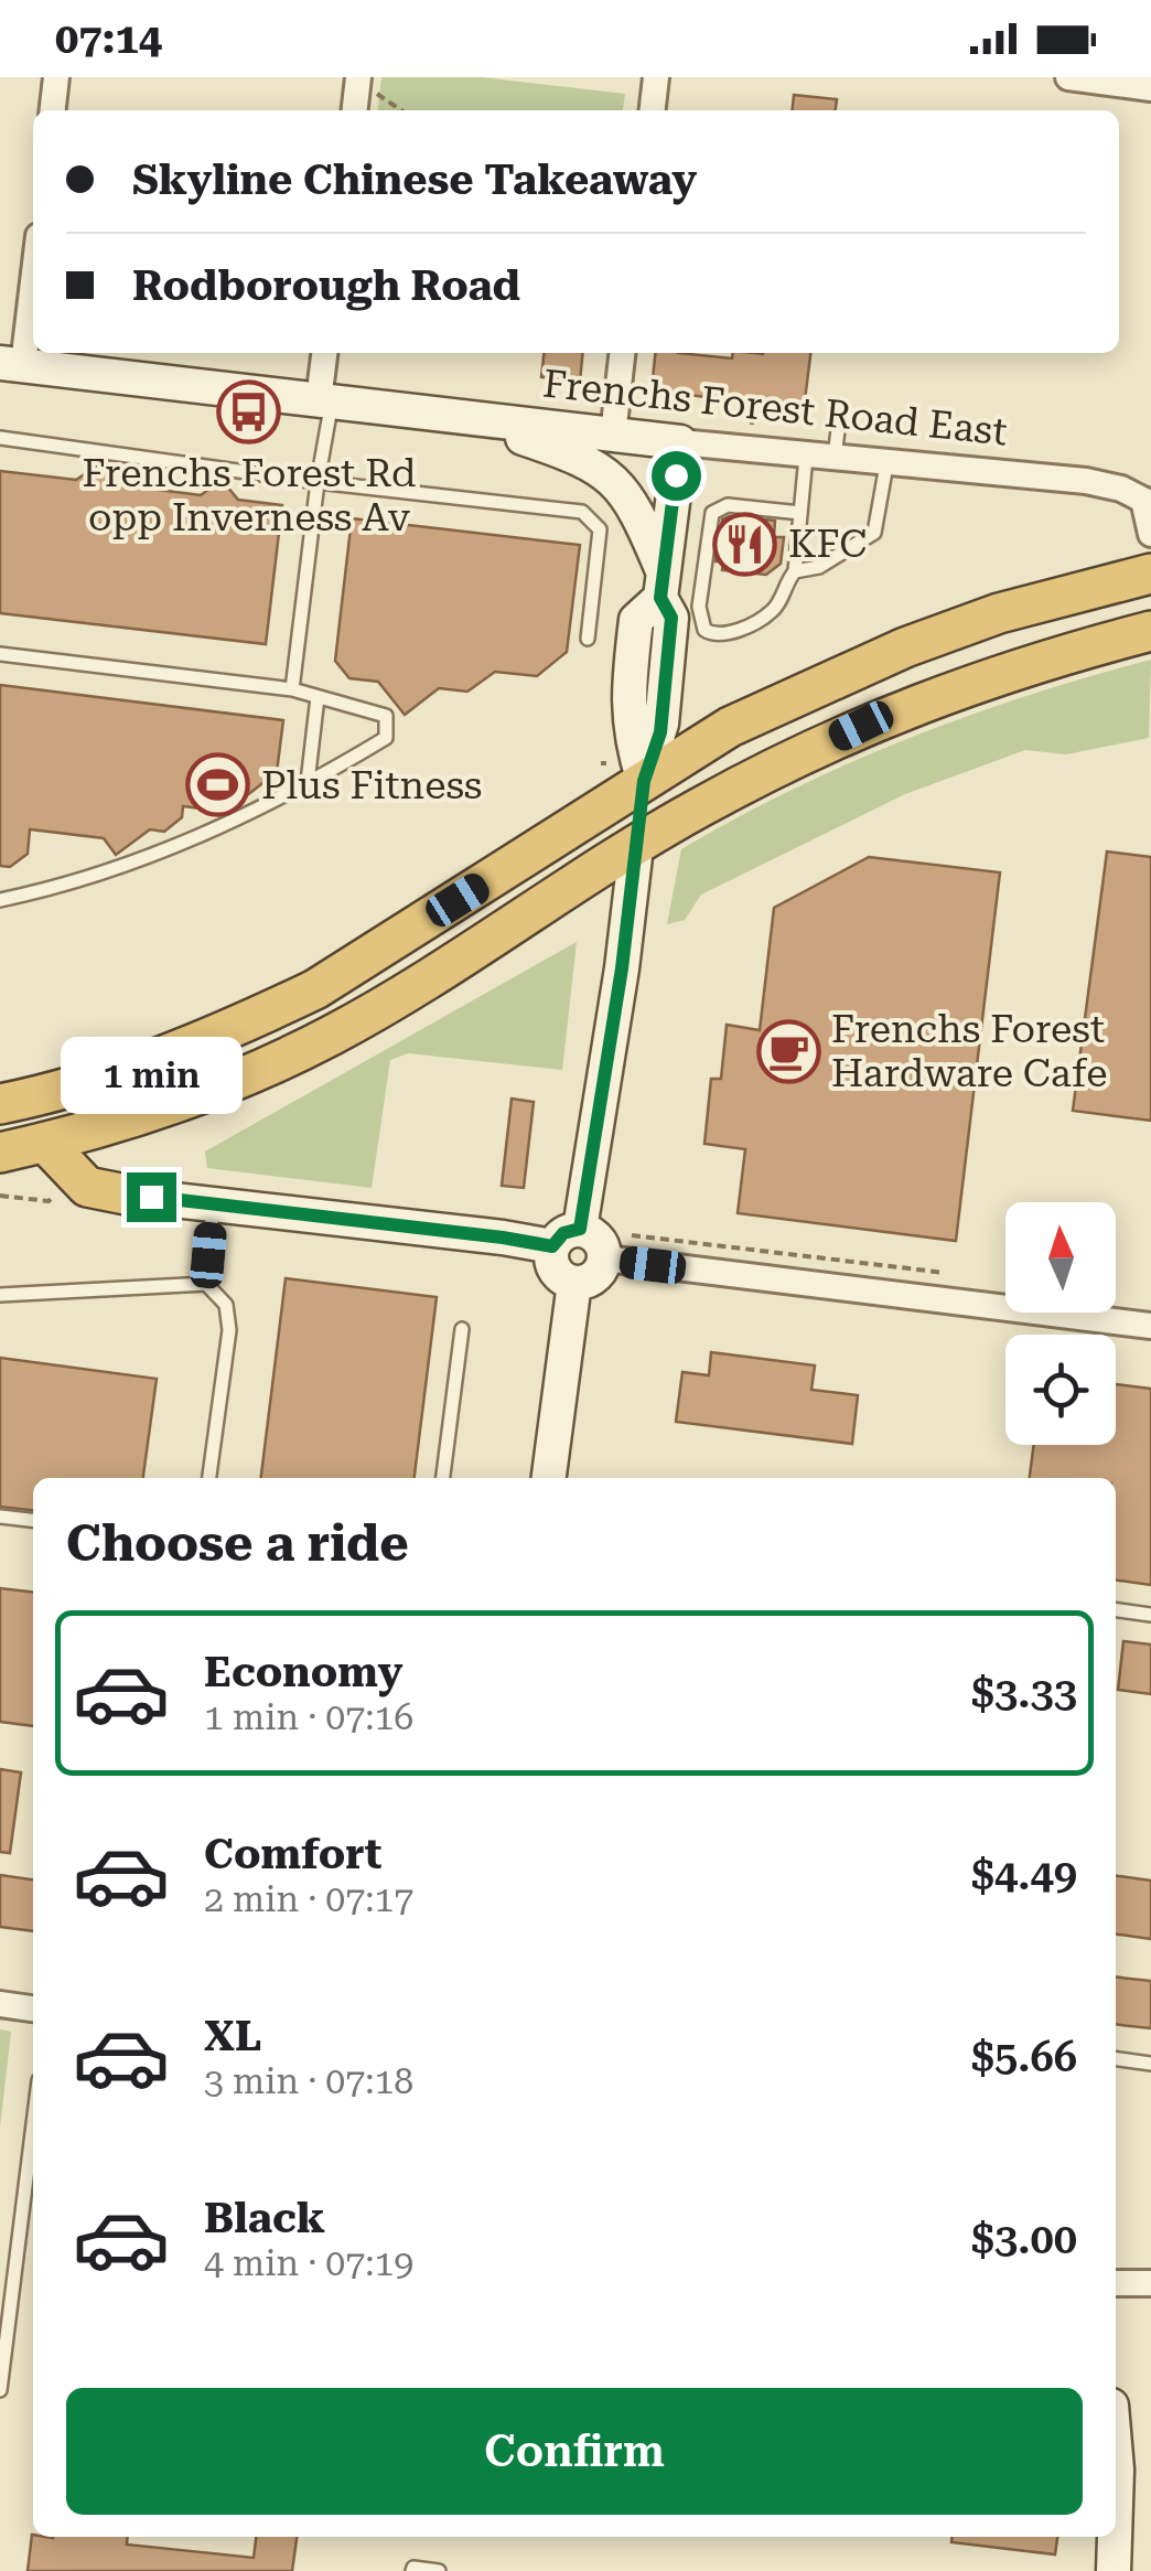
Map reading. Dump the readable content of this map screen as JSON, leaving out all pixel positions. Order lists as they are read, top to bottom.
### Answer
{
  "streets": {
    "main road": ["Frenchs Forest Road East"]
  },
  "places": {
    "bus stop": ["Frenchs Forest Rd opp Inverness Av"],
    "restaurant": ["KFC"],
    "sports": ["Plus Fitness"],
    "cafe": ["Frenchs Forest Hardware Cafe"]
  },
  "north": "top",
  "page": {
    "status": "07:14",
    "banner": ["Skyline Chinese Takeaway", "Rodborough Road"],
    "bubble": "1 min",
    "heading": "Choose a ride",
    "list": [
      {
        "name": "Economy",
        "note": "1 min · 07:16",
        "value": "$3.33"
      },
      {
        "name": "Comfort",
        "note": "2 min · 07:17",
        "value": "$4.49"
      },
      {
        "name": "XL",
        "note": "3 min · 07:18",
        "value": "$5.66"
      },
      {
        "name": "Black",
        "note": "4 min · 07:19",
        "value": "$3.00"
      }
    ],
    "buttons": "Confirm"
  }
}
